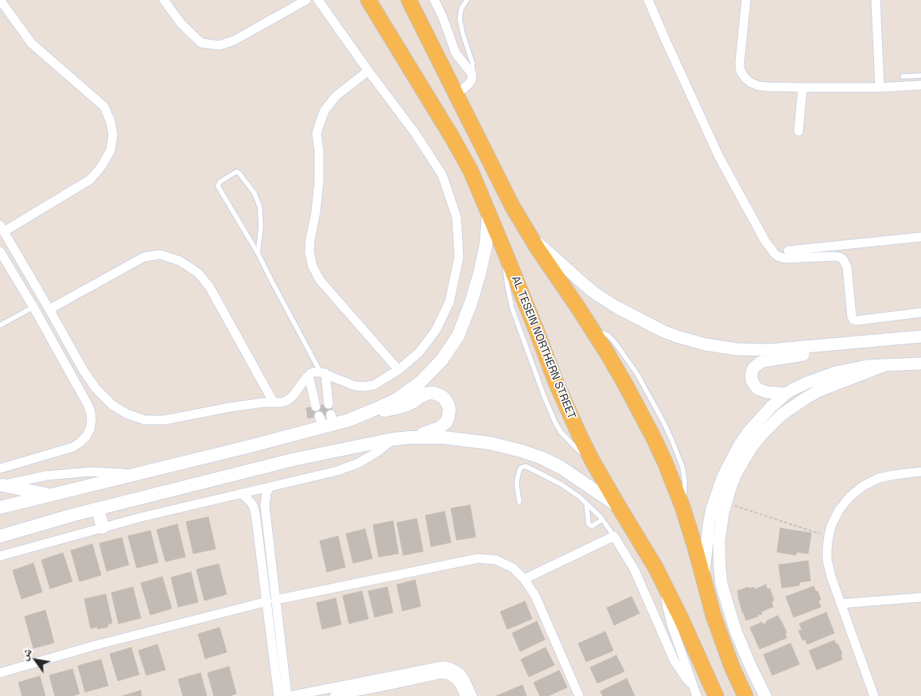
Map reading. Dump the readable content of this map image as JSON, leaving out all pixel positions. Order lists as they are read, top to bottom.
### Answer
{
  "streets": {
    "main road": ["AL TESEIN NORTHERN STREET"]
  },
  "north": "top left"
}
